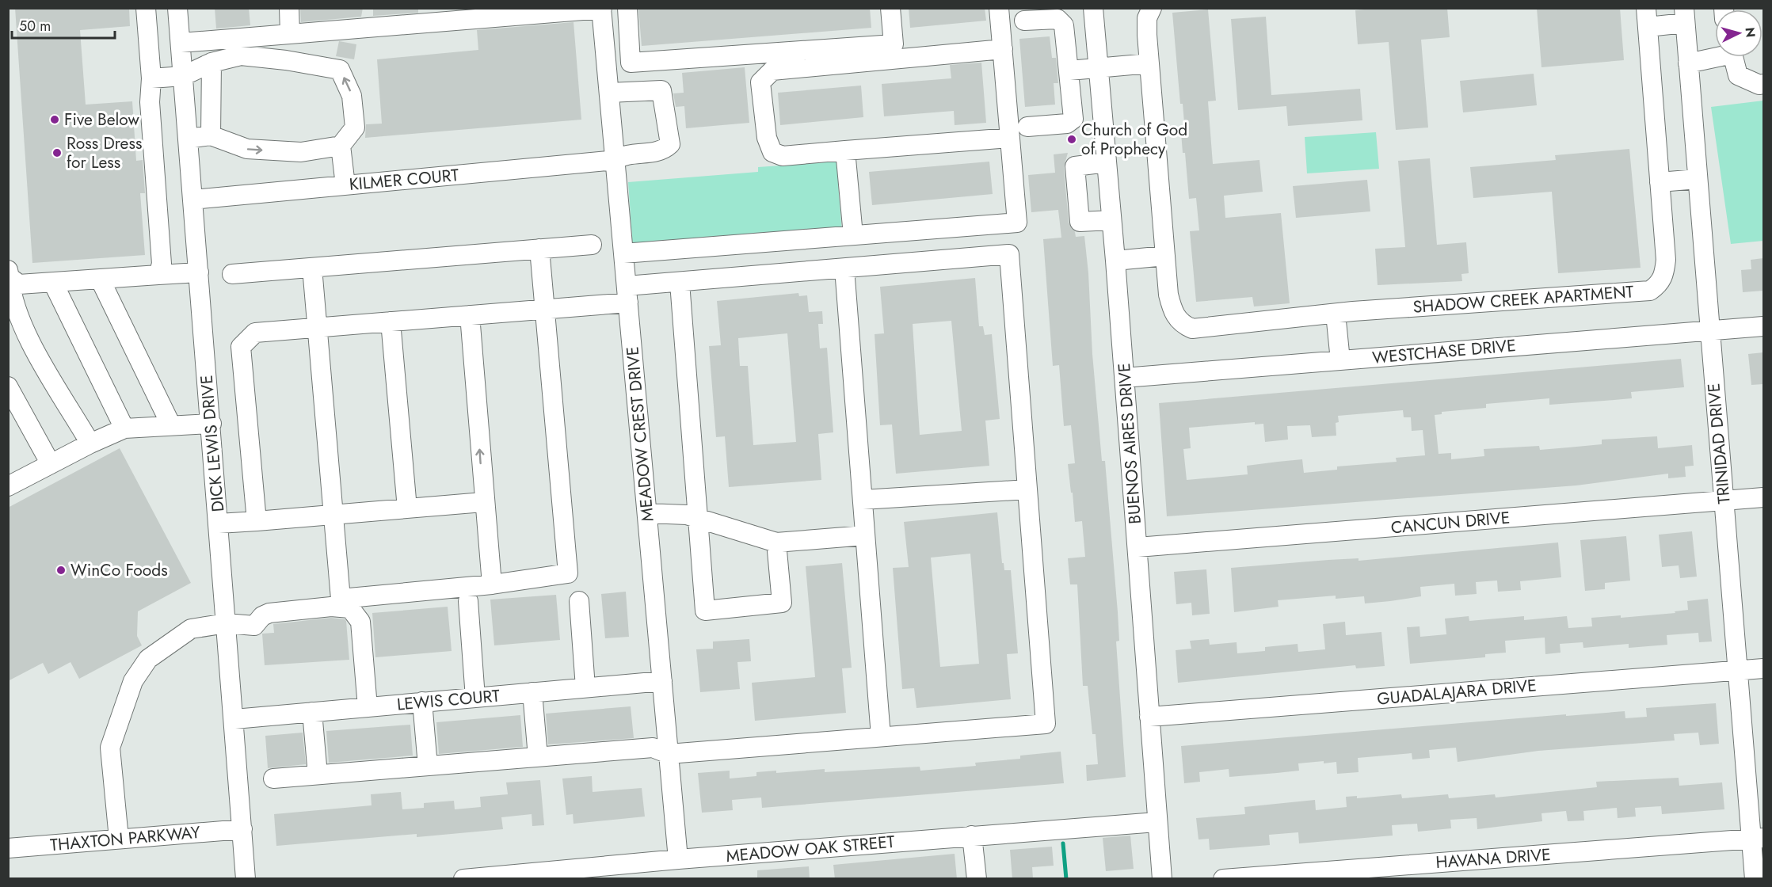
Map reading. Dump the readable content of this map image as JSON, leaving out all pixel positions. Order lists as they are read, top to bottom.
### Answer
{
  "streets": {
    "street": [
      "KILMER COURT",
      "SHADOW CREEK APARTMENT",
      "WESTCHASE DRIVE",
      "MEADOW CREST DRIVE",
      "DICK LEWIS DRIVE",
      "BUENOS AIRES DRIVE",
      "TRINIDAD DRIVE",
      "CANCUN DRIVE",
      "GUADALAJARA DRIVE",
      "LEWIS COURT",
      "THAXTON PARKWAY",
      "MEADOW OAK STREET",
      "HAVANA DRIVE"
    ]
  },
  "crossings": [
    ["KILMER COURT", "MEADOW CREST DRIVE"],
    ["KILMER COURT", "DICK LEWIS DRIVE"],
    ["WESTCHASE DRIVE", "BUENOS AIRES DRIVE"],
    ["WESTCHASE DRIVE", "TRINIDAD DRIVE"],
    ["MEADOW CREST DRIVE", "LEWIS COURT"],
    ["MEADOW CREST DRIVE", "MEADOW OAK STREET"],
    ["DICK LEWIS DRIVE", "LEWIS COURT"],
    ["DICK LEWIS DRIVE", "THAXTON PARKWAY"],
    ["BUENOS AIRES DRIVE", "CANCUN DRIVE"],
    ["BUENOS AIRES DRIVE", "GUADALAJARA DRIVE"],
    ["BUENOS AIRES DRIVE", "MEADOW OAK STREET"],
    ["TRINIDAD DRIVE", "CANCUN DRIVE"],
    ["TRINIDAD DRIVE", "GUADALAJARA DRIVE"],
    ["TRINIDAD DRIVE", "HAVANA DRIVE"]
  ],
  "places": [
    "Five Below",
    "Church of God of Prophecy",
    "Ross Dress for Less",
    "WinCo Foods"
  ],
  "scale_bar": "50 m",
  "north": "right"
}
